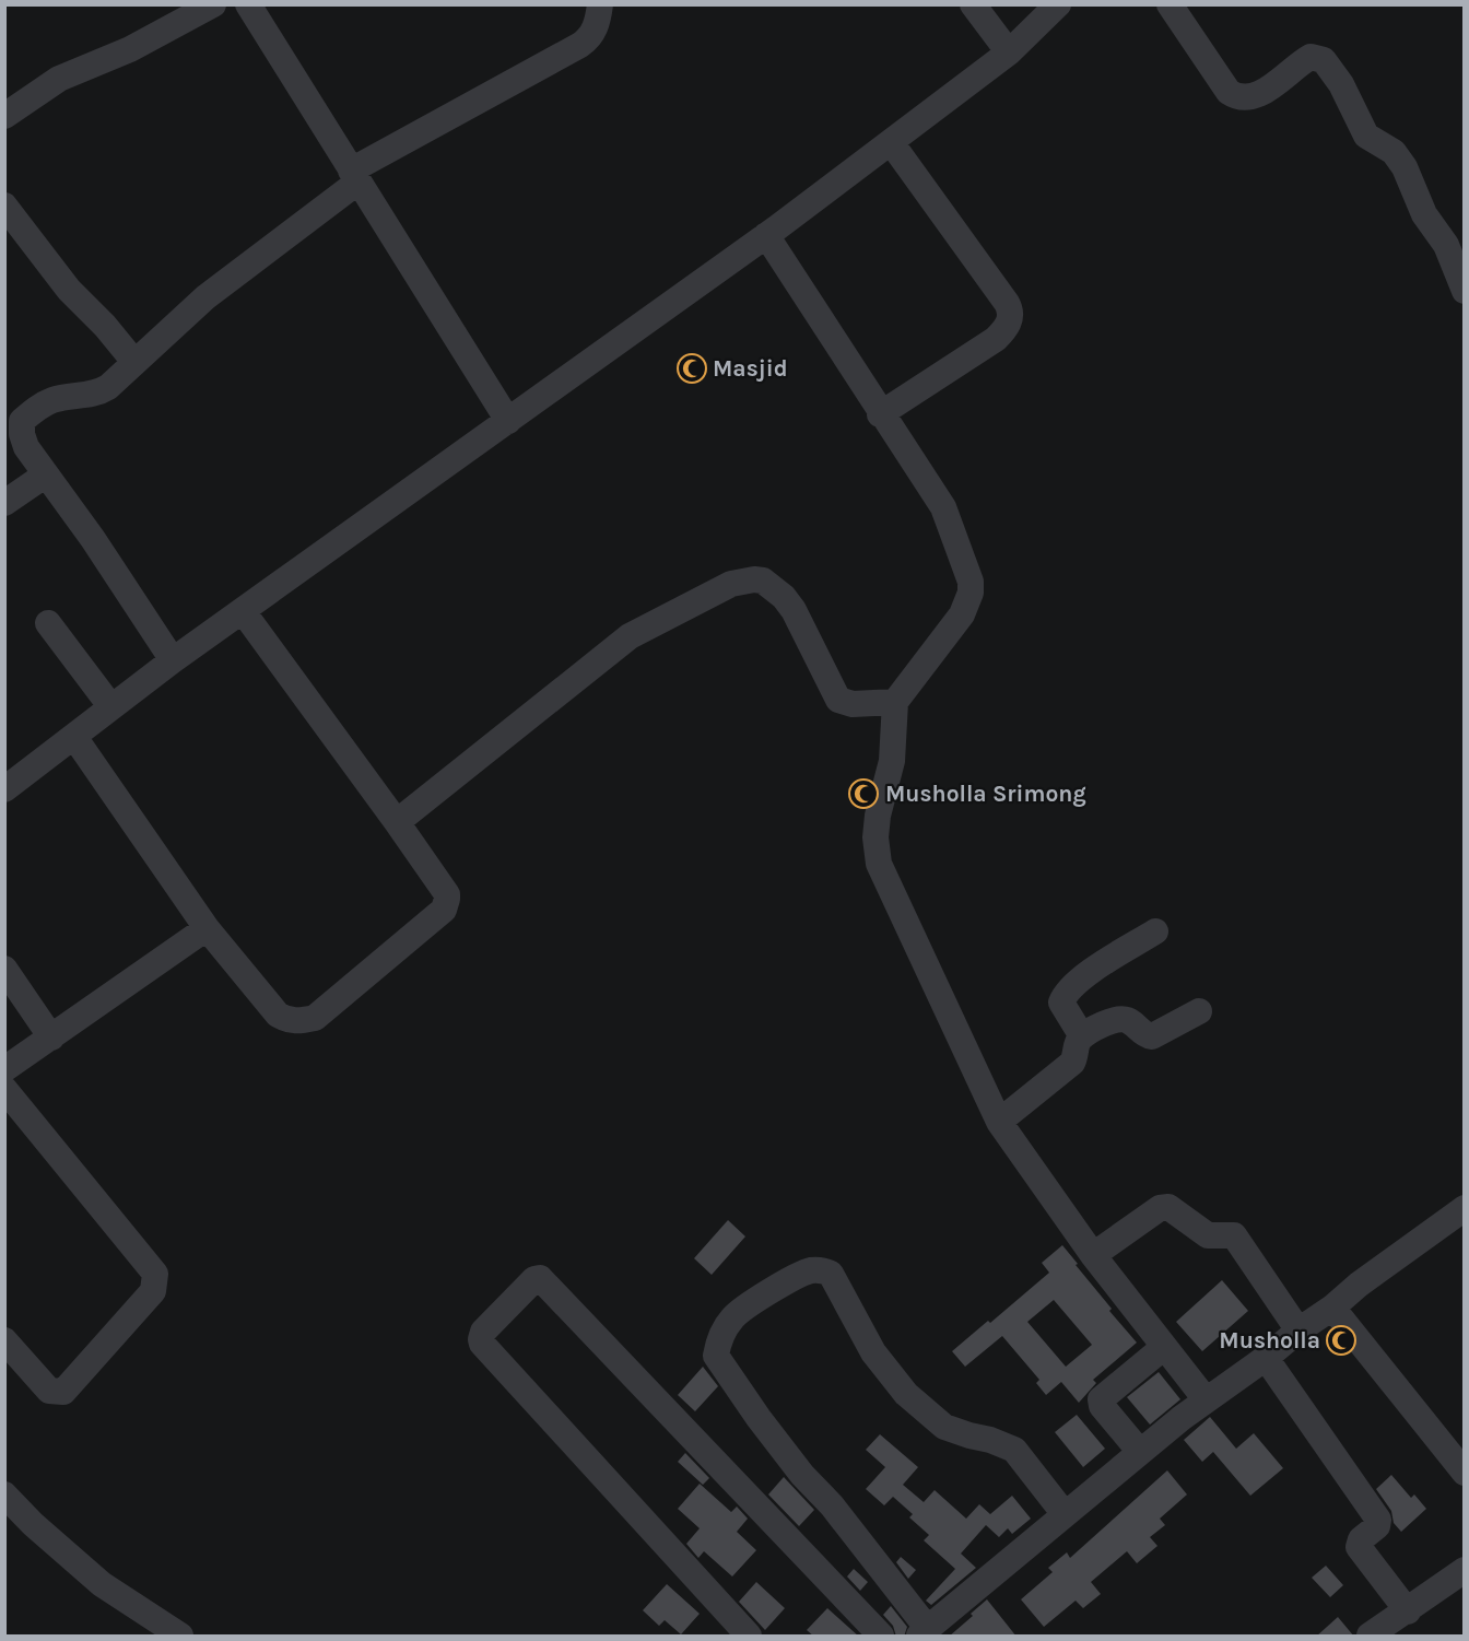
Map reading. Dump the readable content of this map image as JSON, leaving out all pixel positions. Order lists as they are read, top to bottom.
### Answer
{
  "places": {
    "mosque": ["Masjid", "Musholla Srimong", "Musholla"]
  }
}
